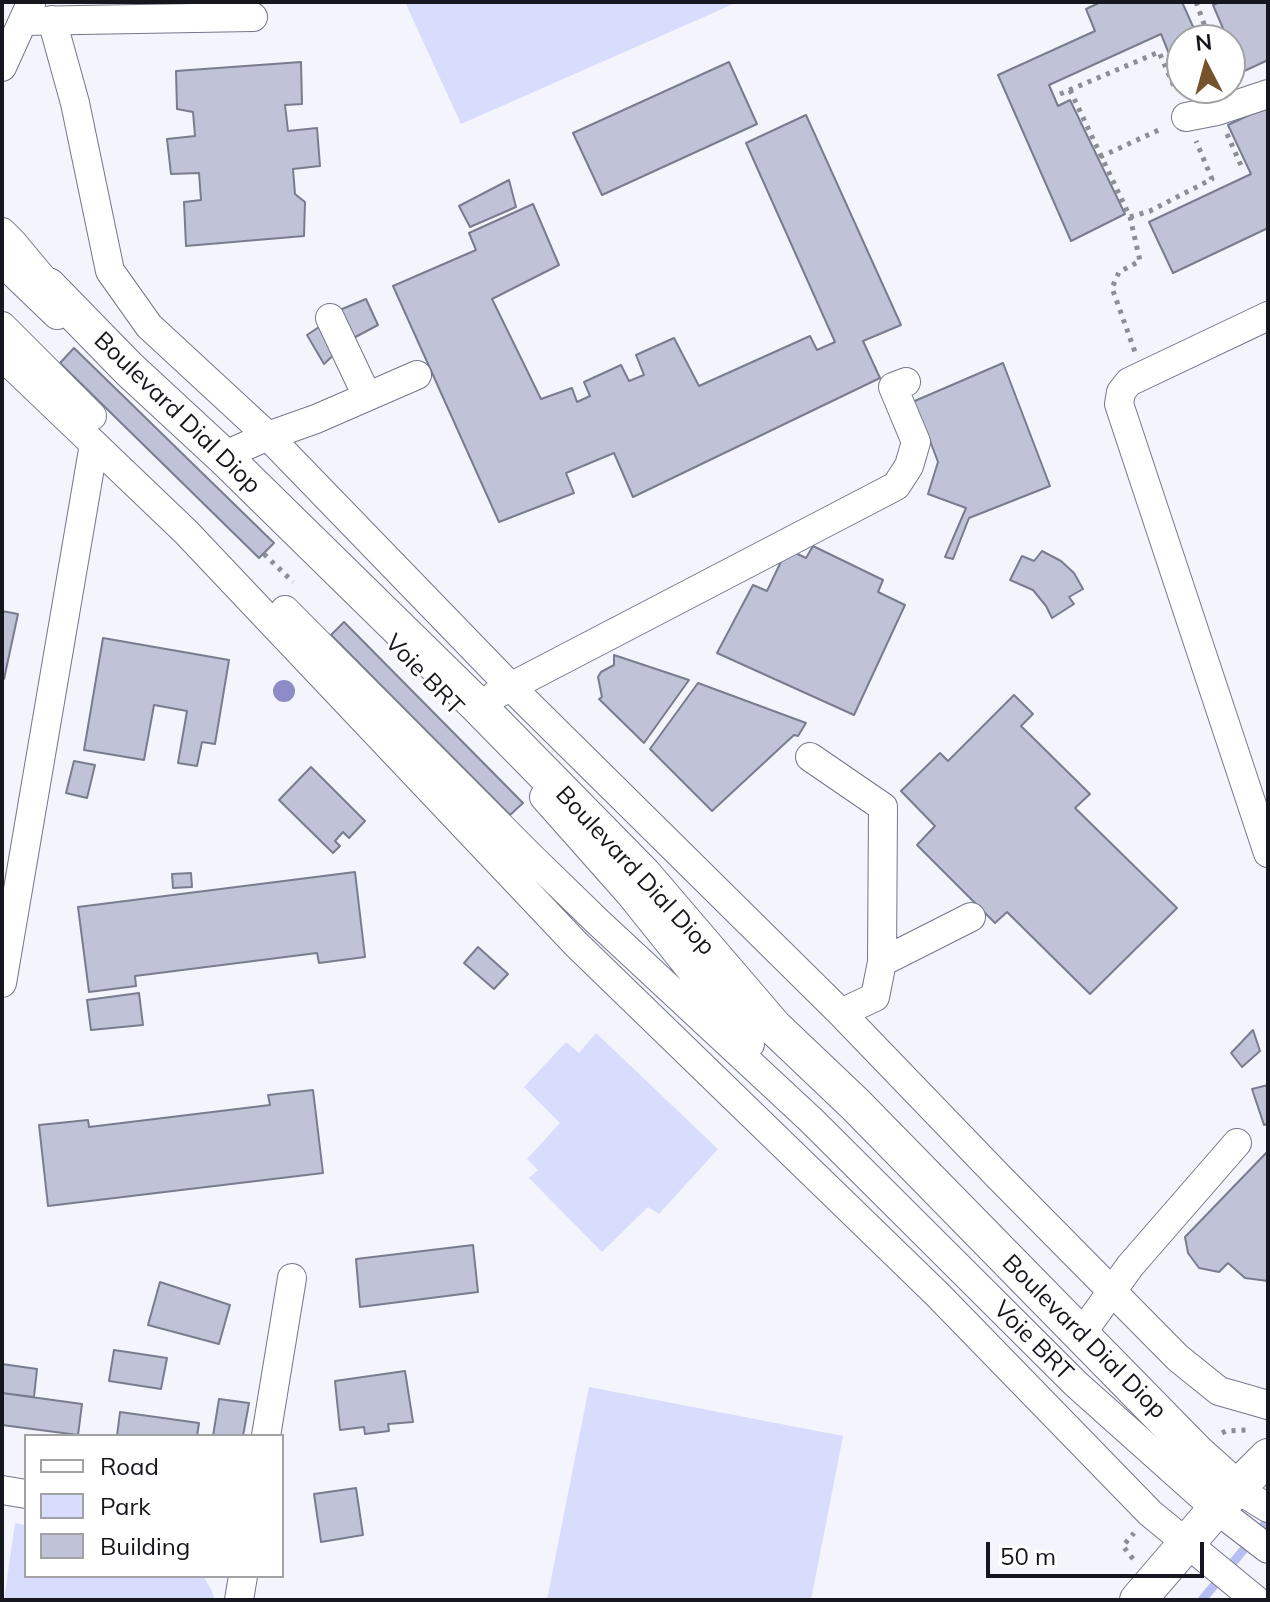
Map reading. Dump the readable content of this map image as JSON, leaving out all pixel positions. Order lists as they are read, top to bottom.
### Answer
{
  "streets": {
    "main road": ["Boulevard Dial Diop"],
    "street": ["Voie BRT"]
  },
  "crossings": [
    ["Boulevard Dial Diop", "Voie BRT"]
  ],
  "legend": ["Road", "Park", "Building"],
  "scale_bar": "50 m",
  "north": "top"
}
